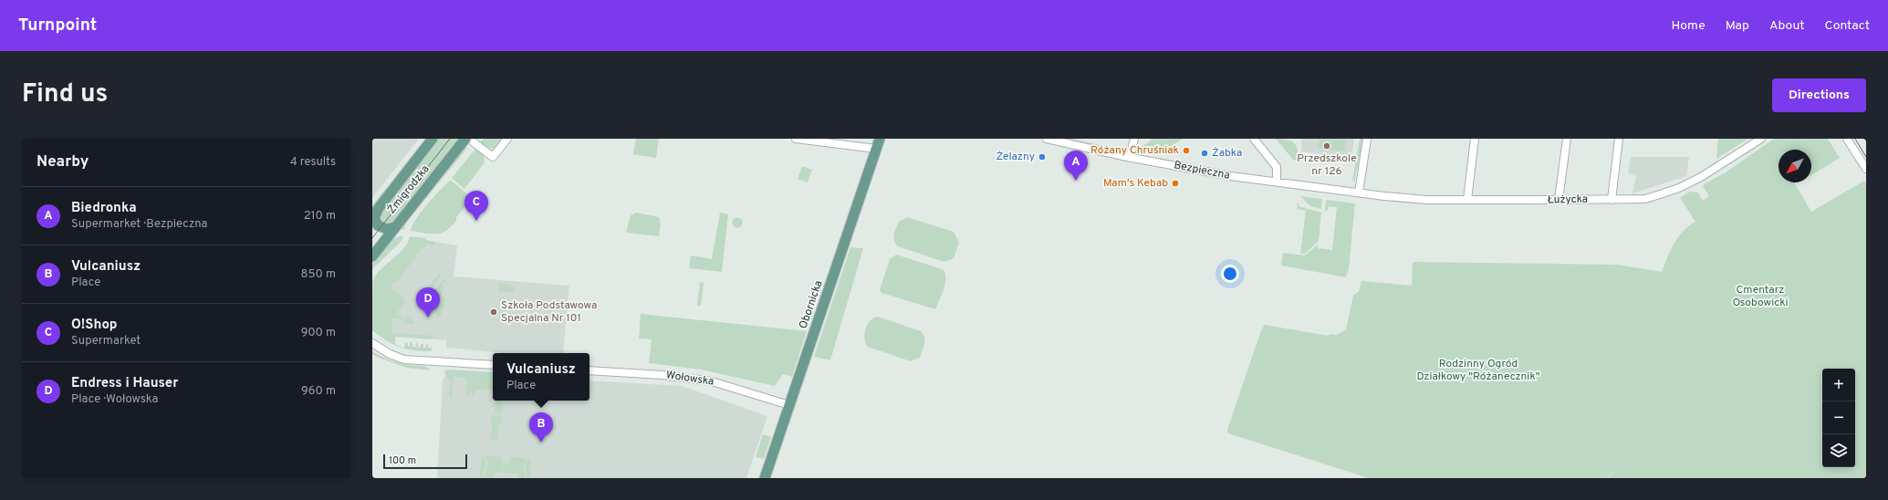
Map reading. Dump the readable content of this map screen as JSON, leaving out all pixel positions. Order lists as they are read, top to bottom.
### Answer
{
  "streets": {
    "main road": ["Żmigrodzka", "Obornicka"],
    "street": ["Bezpieczna", "Łużycka", "Wołowska"]
  },
  "crossings": [
    ["Bezpieczna", "Łużycka"],
    ["Obornicka", "Wołowska"]
  ],
  "parks": ["Cmentarz Osobowicki", "Rodzinny Ogród Działkowy \"Różanecznik\""],
  "places": [
    "Przedszkole nr 126",
    "Różany Chruśniak",
    "Żabka",
    "Żelazny",
    "Mam's Kebab",
    "Szkoła Podstawowa Specjalna Nr 101"
  ],
  "scale_bar": "100 m",
  "north": "bottom left",
  "page": {
    "header": "Turnpoint",
    "nav": [
      "Home",
      "Map",
      "About",
      "Contact"
    ],
    "title": "Find us",
    "buttons": "Directions",
    "heading": ["Nearby", "4 results"],
    "pins": [
      "A",
      "C",
      "D",
      "B"
    ],
    "list": [
      {
        "mark": "A",
        "name": "Biedronka",
        "note": "Supermarket · Bezpieczna",
        "value": "210 m"
      },
      {
        "mark": "B",
        "name": "Vulcaniusz",
        "note": "Place",
        "value": "850 m"
      },
      {
        "mark": "C",
        "name": "O!Shop",
        "note": "Supermarket",
        "value": "900 m"
      },
      {
        "mark": "D",
        "name": "Endress i Hauser",
        "note": "Place · Wołowska",
        "value": "960 m"
      }
    ],
    "popup": ["Vulcaniusz", "Place"],
    "map_buttons": ["+", "−"],
    "scale": "100 m"
  }
}
